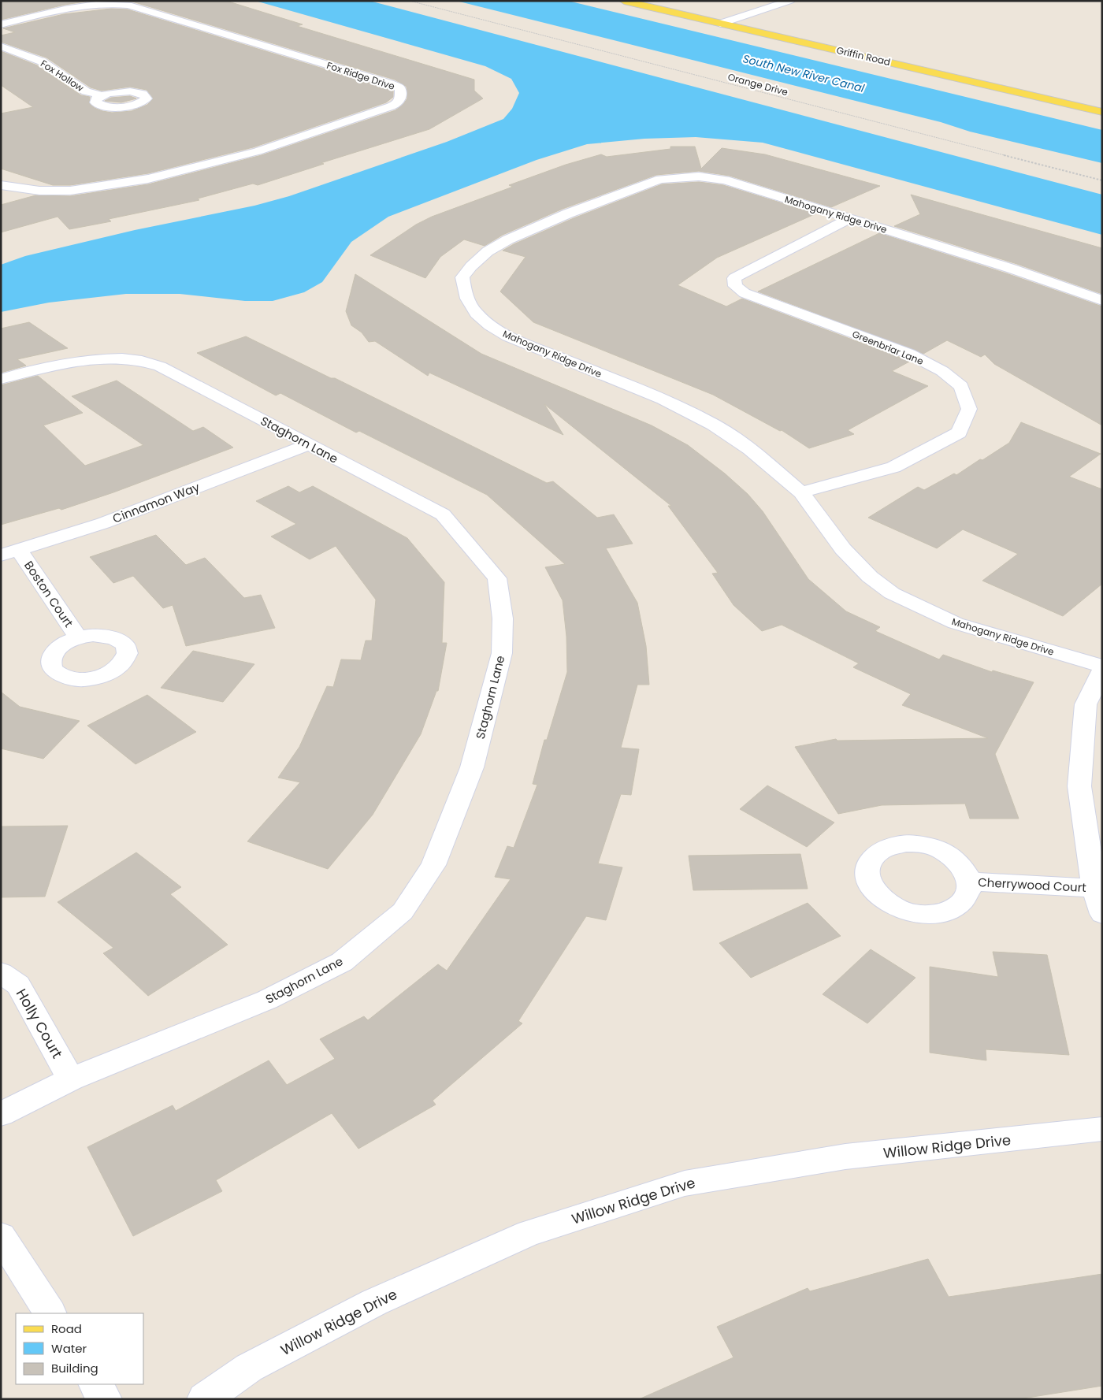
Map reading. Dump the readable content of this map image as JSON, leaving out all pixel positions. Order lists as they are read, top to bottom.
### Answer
{
  "streets": {
    "main road": ["Griffin Road"],
    "street": [
      "Fox Hollow",
      "Fox Ridge Drive",
      "Mahogany Ridge Drive",
      "Greenbriar Lane",
      "Staghorn Lane",
      "Cinnamon Way",
      "Boston Court",
      "Cherrywood Court",
      "Holly Court",
      "Willow Ridge Drive"
    ],
    "path": ["Orange Drive"]
  },
  "crossings": [
    ["Mahogany Ridge Drive", "Greenbriar Lane"],
    ["Staghorn Lane", "Cinnamon Way"],
    ["Staghorn Lane", "Holly Court"],
    ["Cinnamon Way", "Boston Court"]
  ],
  "water": ["South New River Canal"],
  "legend": ["Road", "Water", "Building"]
}
